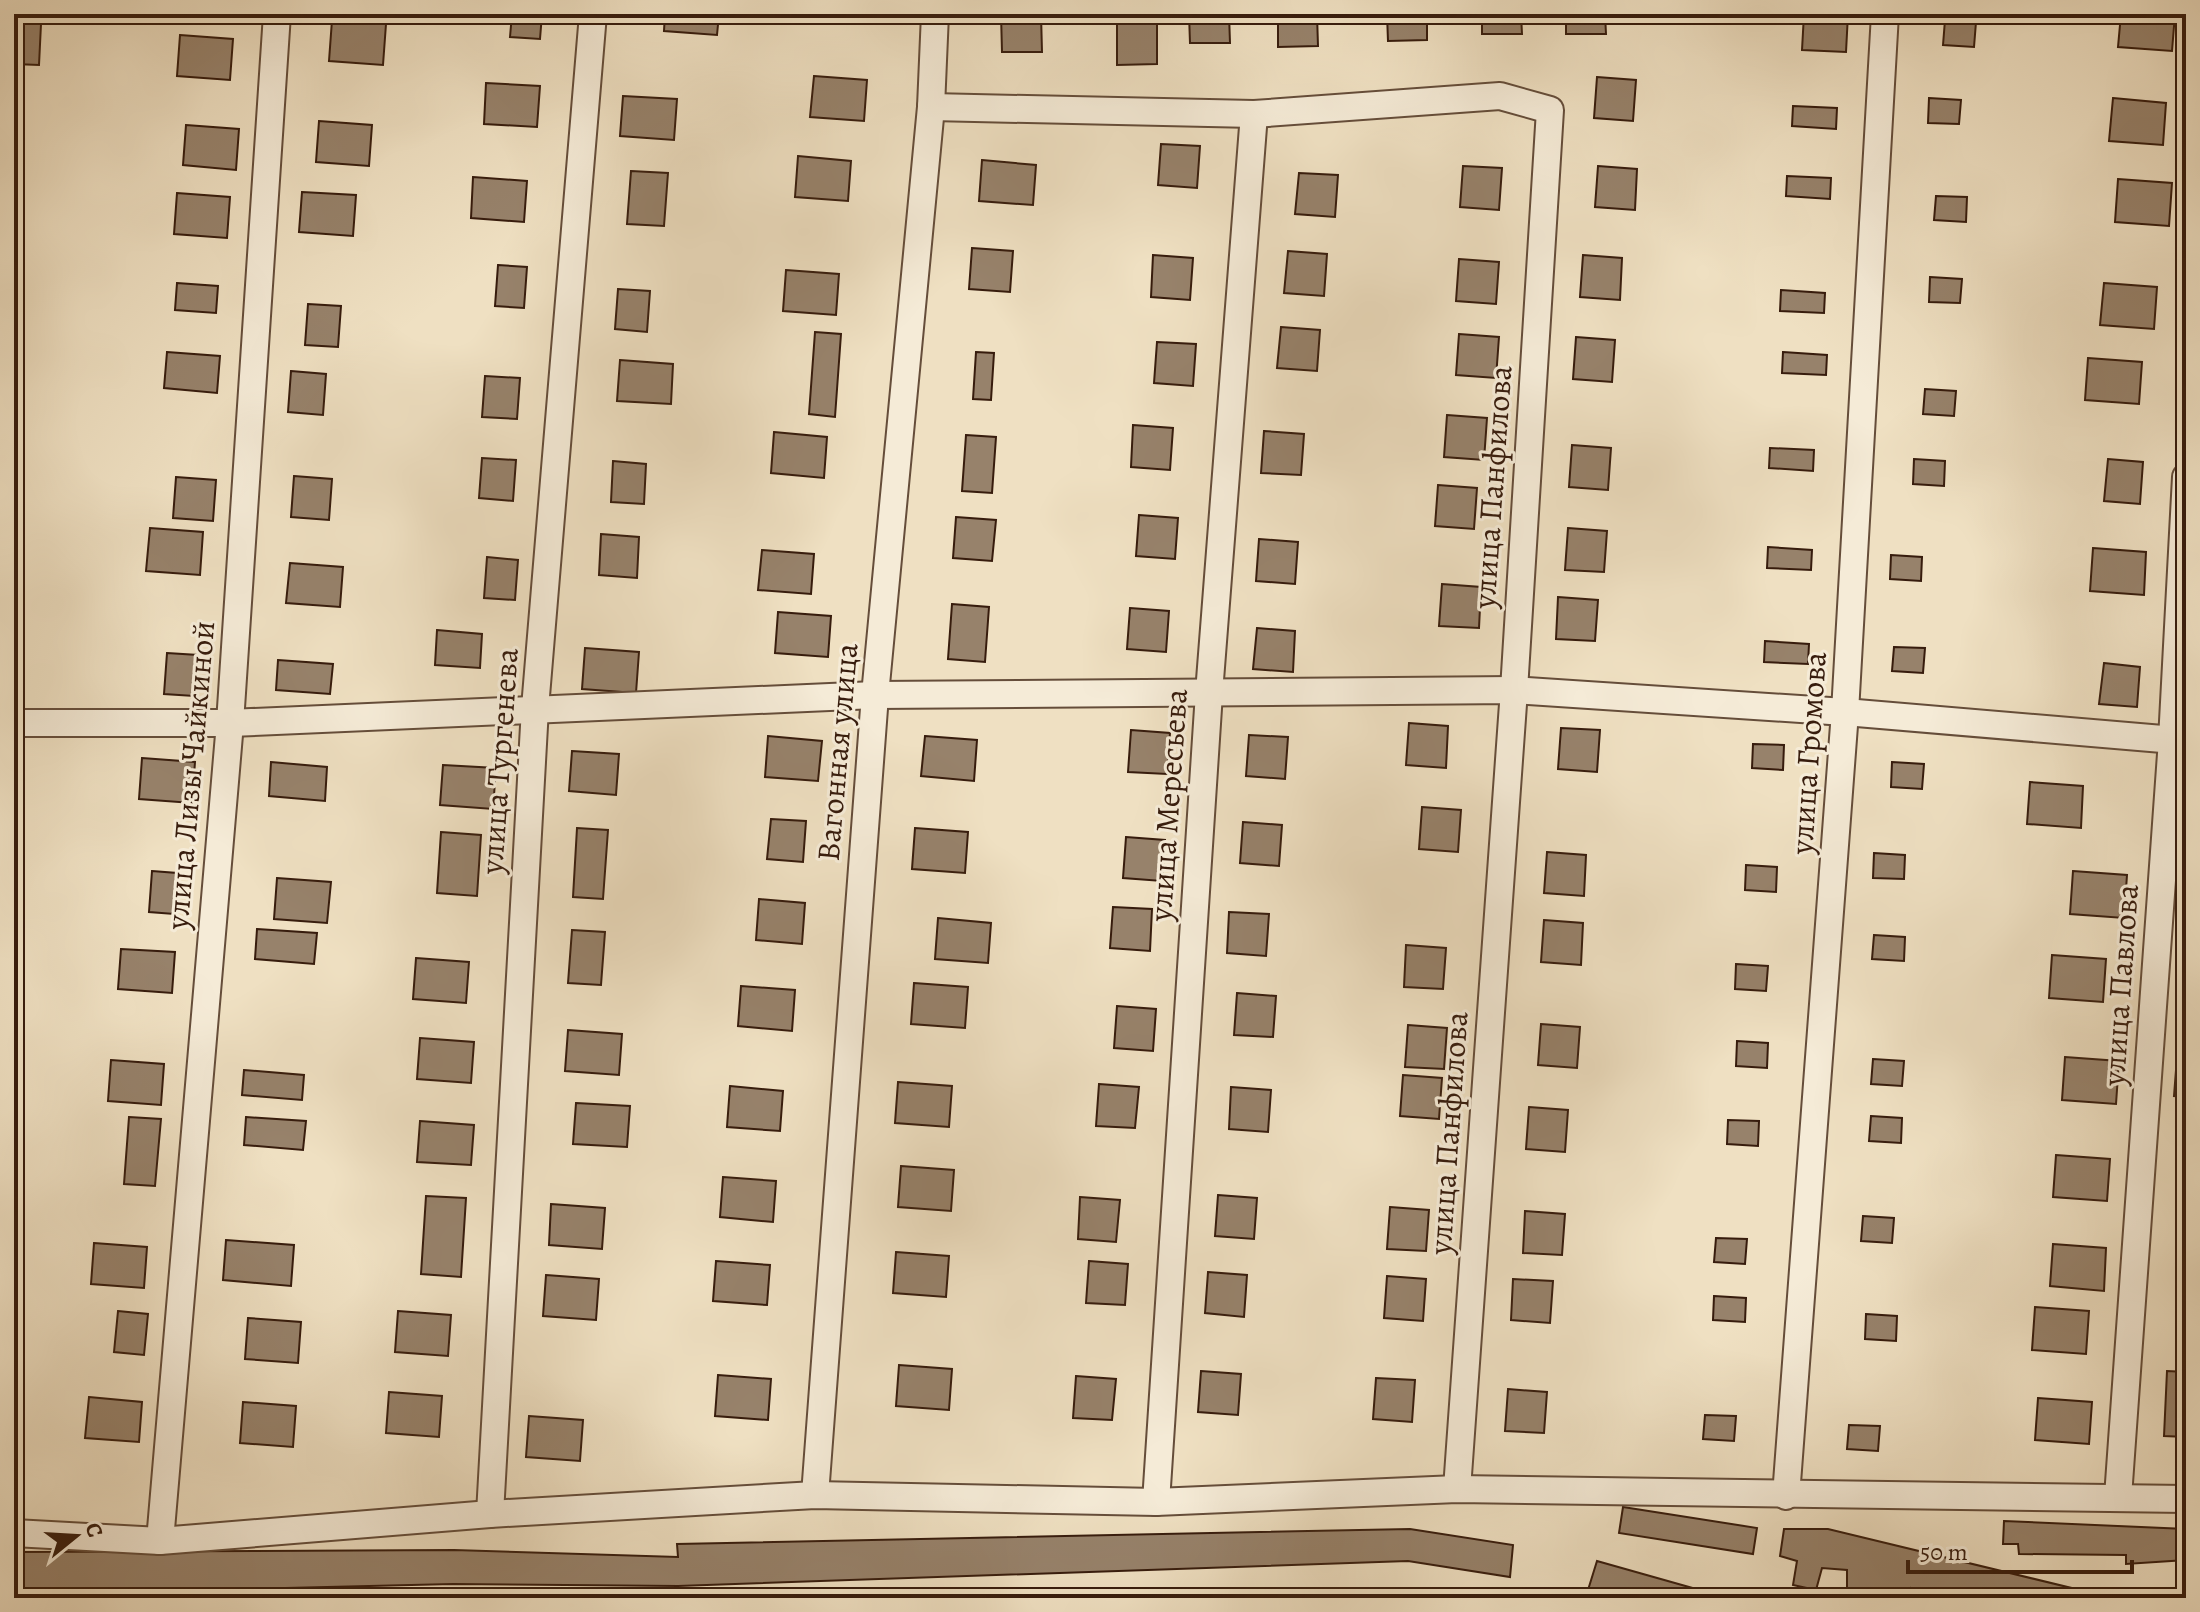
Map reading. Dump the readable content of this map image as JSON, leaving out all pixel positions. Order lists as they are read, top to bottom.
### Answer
{
  "streets": {
    "street": [
      "улица Панфилова",
      "Вагонная улица",
      "улица Громова",
      "улица Тургенева",
      "улица Лизы Чайкиной",
      "улица Мересьева",
      "улица Павлова"
    ]
  },
  "crossings": [
    ["улица Панфилова", "Вагонная улица"],
    ["улица Панфилова", "улица Мересьева"]
  ],
  "scale_bar": "50 m",
  "north": "right"
}
